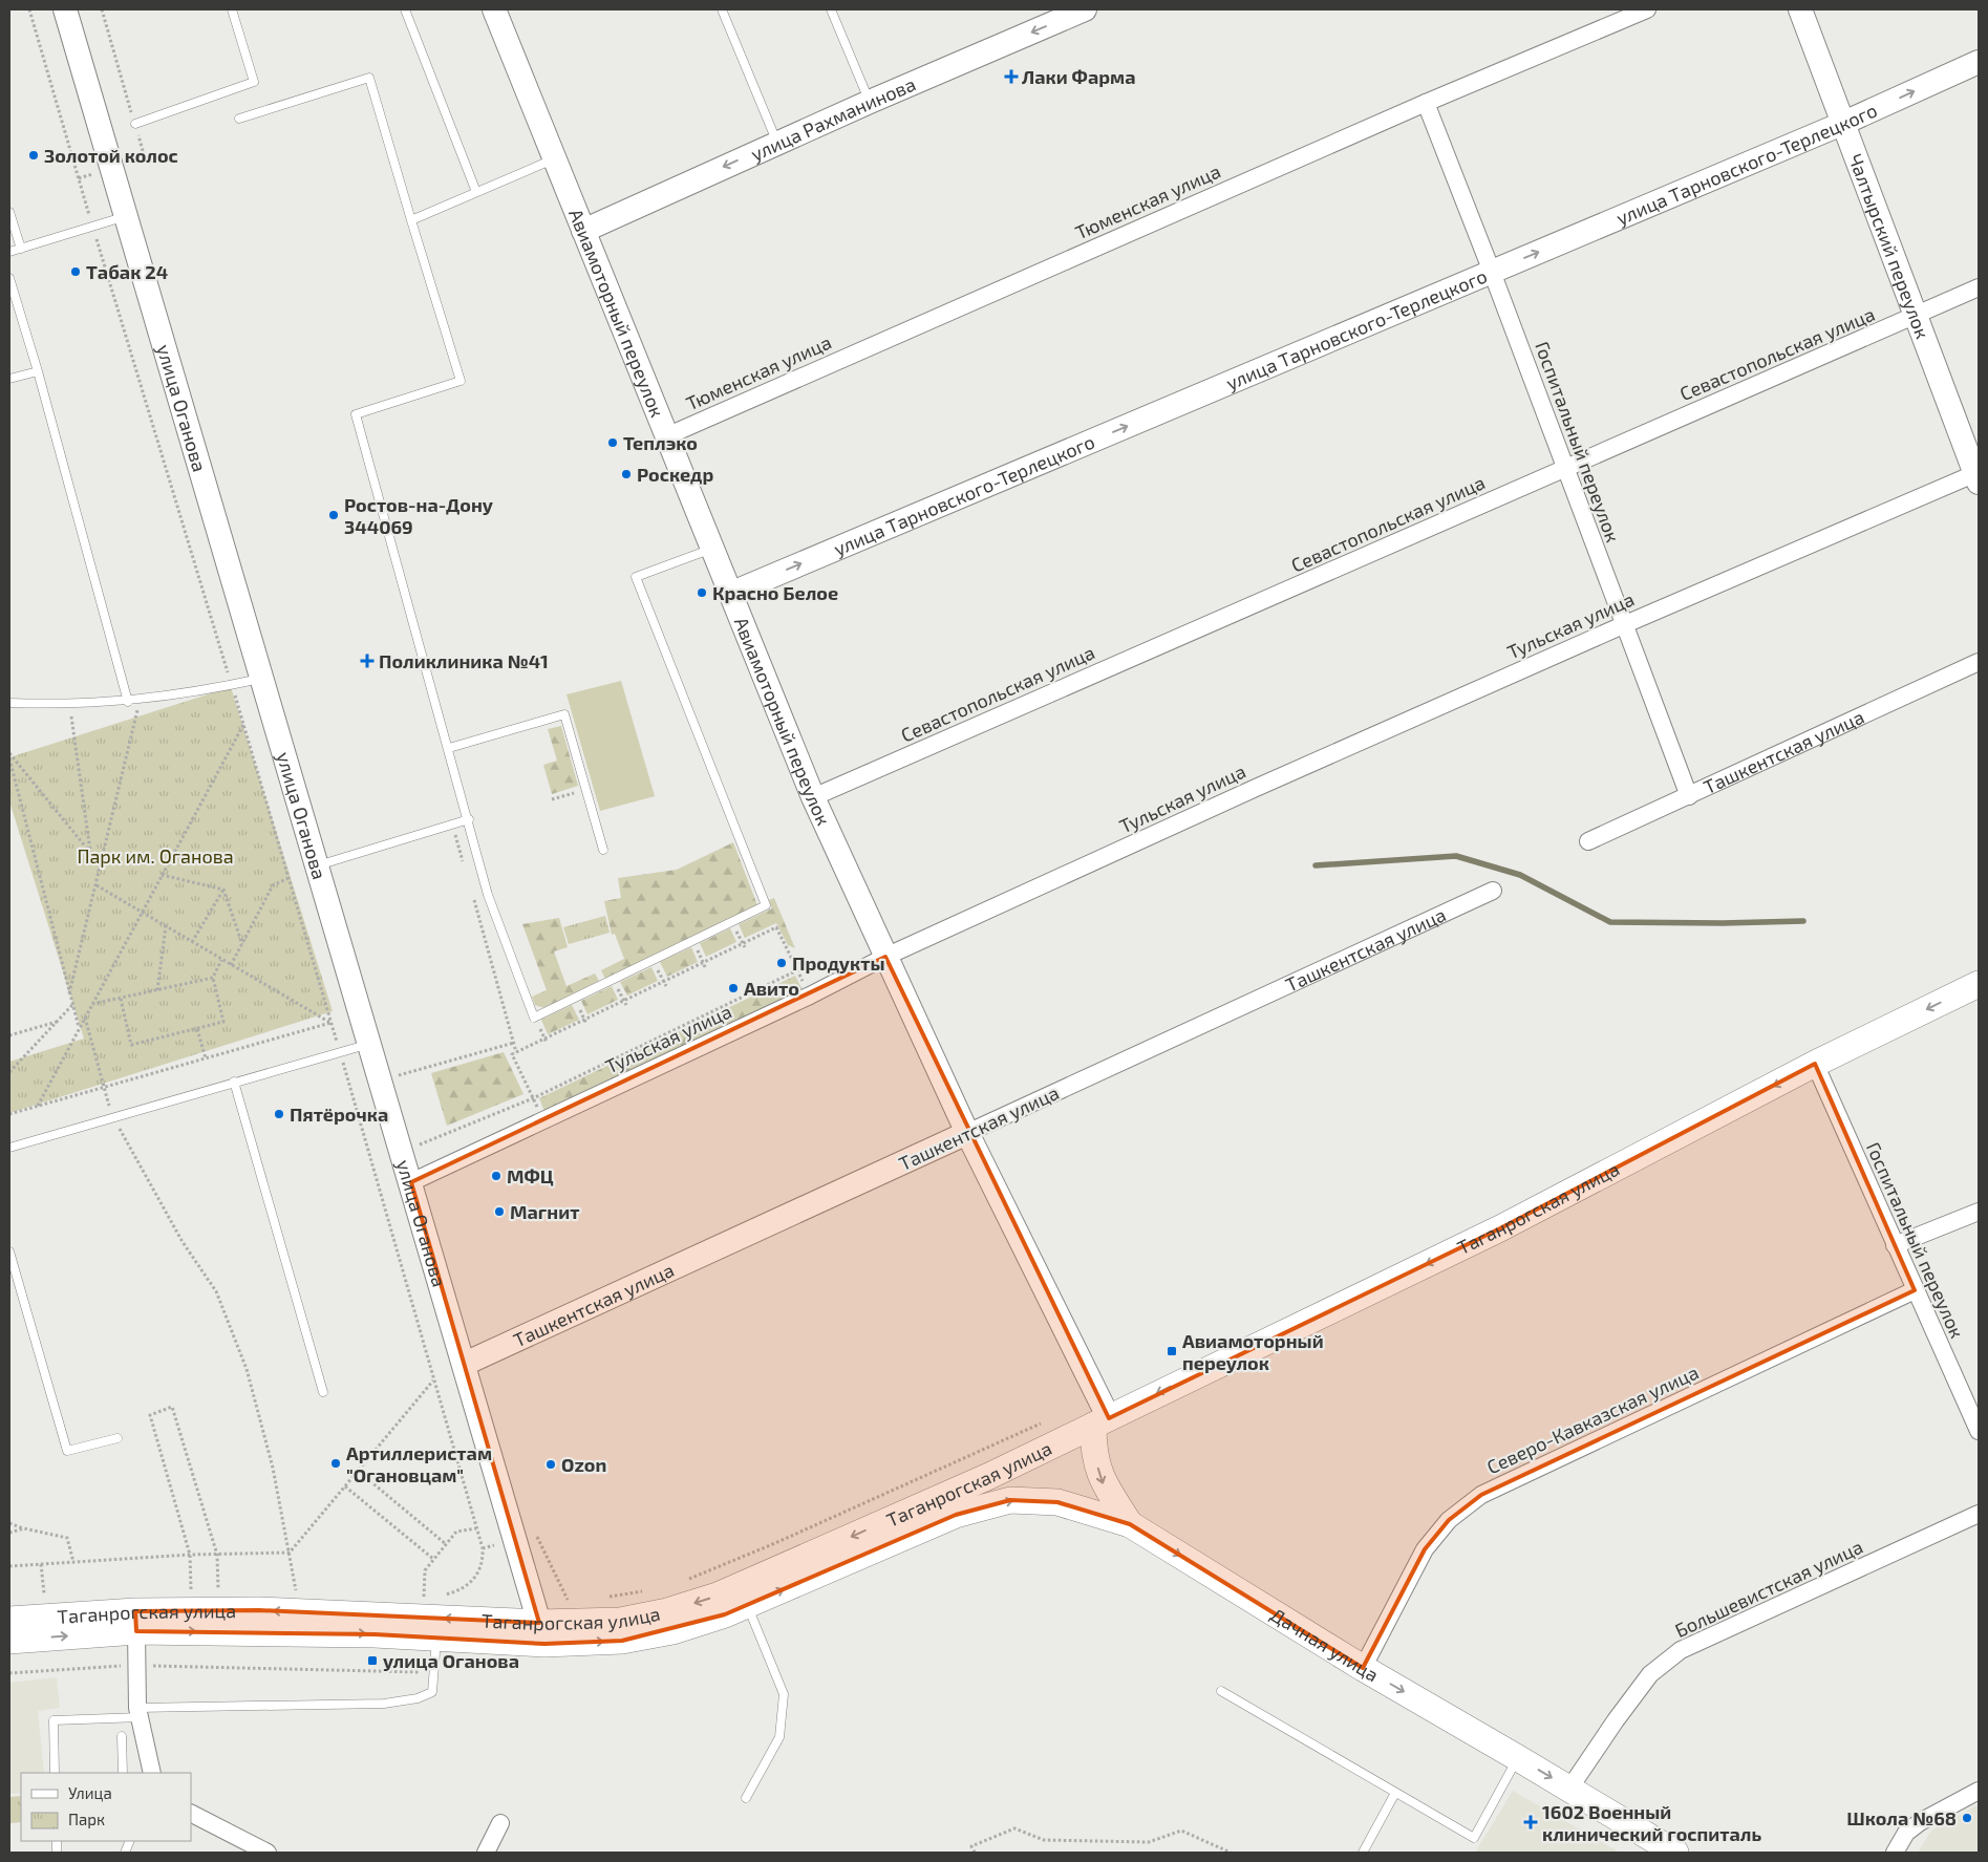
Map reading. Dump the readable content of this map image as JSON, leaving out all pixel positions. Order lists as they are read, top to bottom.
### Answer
{
  "streets": {
    "main road": ["Таганрогская улица", "Дачная улица"],
    "street": [
      "улица Рахманинова",
      "улица Тарновского-Терлецкого",
      "Тюменская улица",
      "Чалтырский переулок",
      "Авиамоторный переулок",
      "Севастопольская улица",
      "улица Оганова",
      "Госпитальный переулок",
      "Тульская улица",
      "Ташкентская улица",
      "Северо-Кавказская улица",
      "Большевистская улица"
    ]
  },
  "crossings": [
    ["улица Рахманинова", "Авиамоторный переулок"],
    ["улица Тарновского-Терлецкого", "Чалтырский переулок"],
    ["улица Тарновского-Терлецкого", "Авиамоторный переулок"],
    ["улица Тарновского-Терлецкого", "Госпитальный переулок"],
    ["Тюменская улица", "Авиамоторный переулок"],
    ["Тюменская улица", "Госпитальный переулок"],
    ["Чалтырский переулок", "Севастопольская улица"],
    ["Чалтырский переулок", "Тульская улица"],
    ["Авиамоторный переулок", "Севастопольская улица"],
    ["Авиамоторный переулок", "Тульская улица"],
    ["Авиамоторный переулок", "Ташкентская улица"],
    ["Авиамоторный переулок", "Таганрогская улица"],
    ["Севастопольская улица", "Госпитальный переулок"],
    ["улица Оганова", "Тульская улица"],
    ["улица Оганова", "Ташкентская улица"],
    ["улица Оганова", "Таганрогская улица"],
    ["Госпитальный переулок", "Тульская улица"],
    ["Госпитальный переулок", "Ташкентская улица"],
    ["Госпитальный переулок", "Таганрогская улица"],
    ["Госпитальный переулок", "Северо-Кавказская улица"],
    ["Таганрогская улица", "Дачная улица"],
    ["Северо-Кавказская улица", "Дачная улица"],
    ["Большевистская улица", "Дачная улица"]
  ],
  "one_way": ["улица Рахманинова", "улица Тарновского-Терлецкого", "Дачная улица"],
  "parks": ["Парк им. Оганова"],
  "places": {
    "health": ["Лаки Фарма", "Поликлиника №41", "1602 Военный клинический госпиталь"],
    "other": [
      "Золотой колос",
      "Табак 24",
      "Теплэко",
      "Роскедр",
      "Ростов-на-Дону 344069",
      "Красно Белое",
      "Продукты",
      "Авито",
      "Пятёрочка",
      "МФЦ",
      "Магнит",
      "Артиллеристам \"Огановцам\"",
      "Ozon",
      "Школа №68"
    ],
    "transit": ["Авиамоторный переулок", "улица Оганова"]
  },
  "legend": ["Улица", "Парк"]
}
